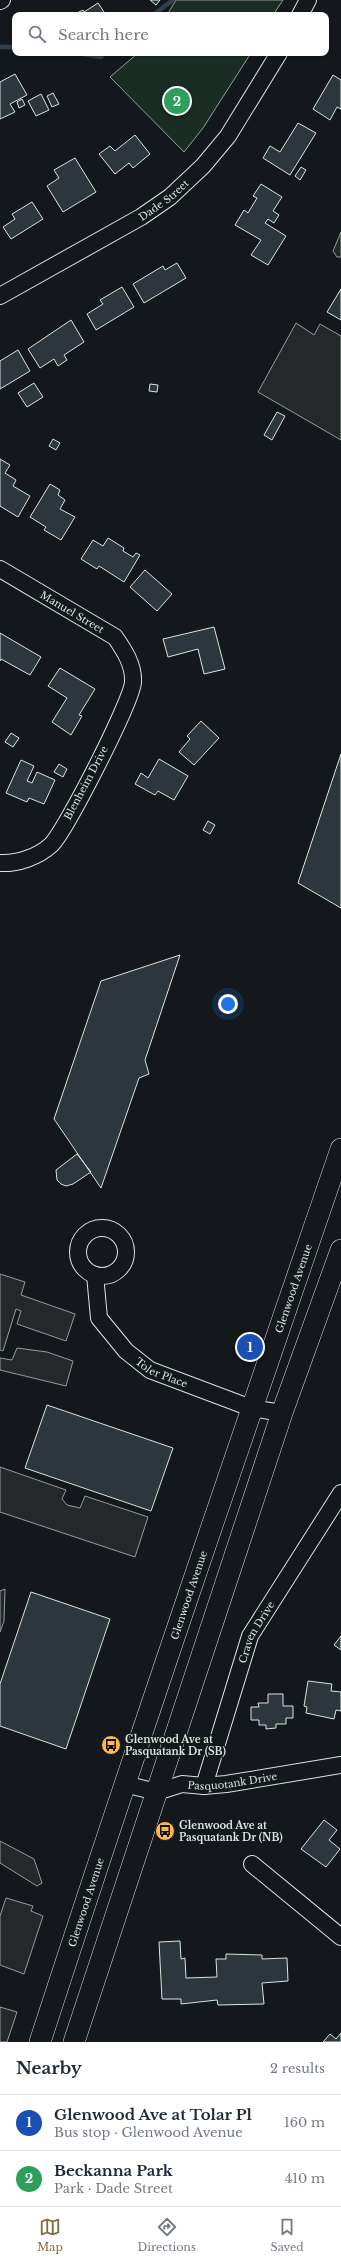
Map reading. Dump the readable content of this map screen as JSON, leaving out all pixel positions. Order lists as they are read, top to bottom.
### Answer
{
  "streets": {
    "main road": ["Glenwood Avenue"],
    "street": [
      "Dade Street",
      "Manuel Street",
      "Blenheim Drive",
      "Toler Place",
      "Craven Drive",
      "Pasquotank Drive"
    ]
  },
  "crossings": [
    ["Manuel Street", "Blenheim Drive"],
    ["Glenwood Avenue", "Toler Place"],
    ["Craven Drive", "Pasquotank Drive"]
  ],
  "places": {
    "bus stop": ["Glenwood Ave at Pasquatank Dr (SB)", "Glenwood Ave at Pasquatank Dr (NB)"]
  },
  "page": {
    "search": "Search here",
    "pins": ["2", "1"],
    "heading": ["Nearby", "2 results"],
    "list": [
      {
        "mark": "1",
        "name": "Glenwood Ave at Tolar Pl",
        "note": "Bus stop · Glenwood Avenue",
        "value": "160 m"
      },
      {
        "mark": "2",
        "name": "Beckanna Park",
        "note": "Park · Dade Street",
        "value": "410 m"
      }
    ],
    "nav": ["Map", "Directions", "Saved"]
  }
}
